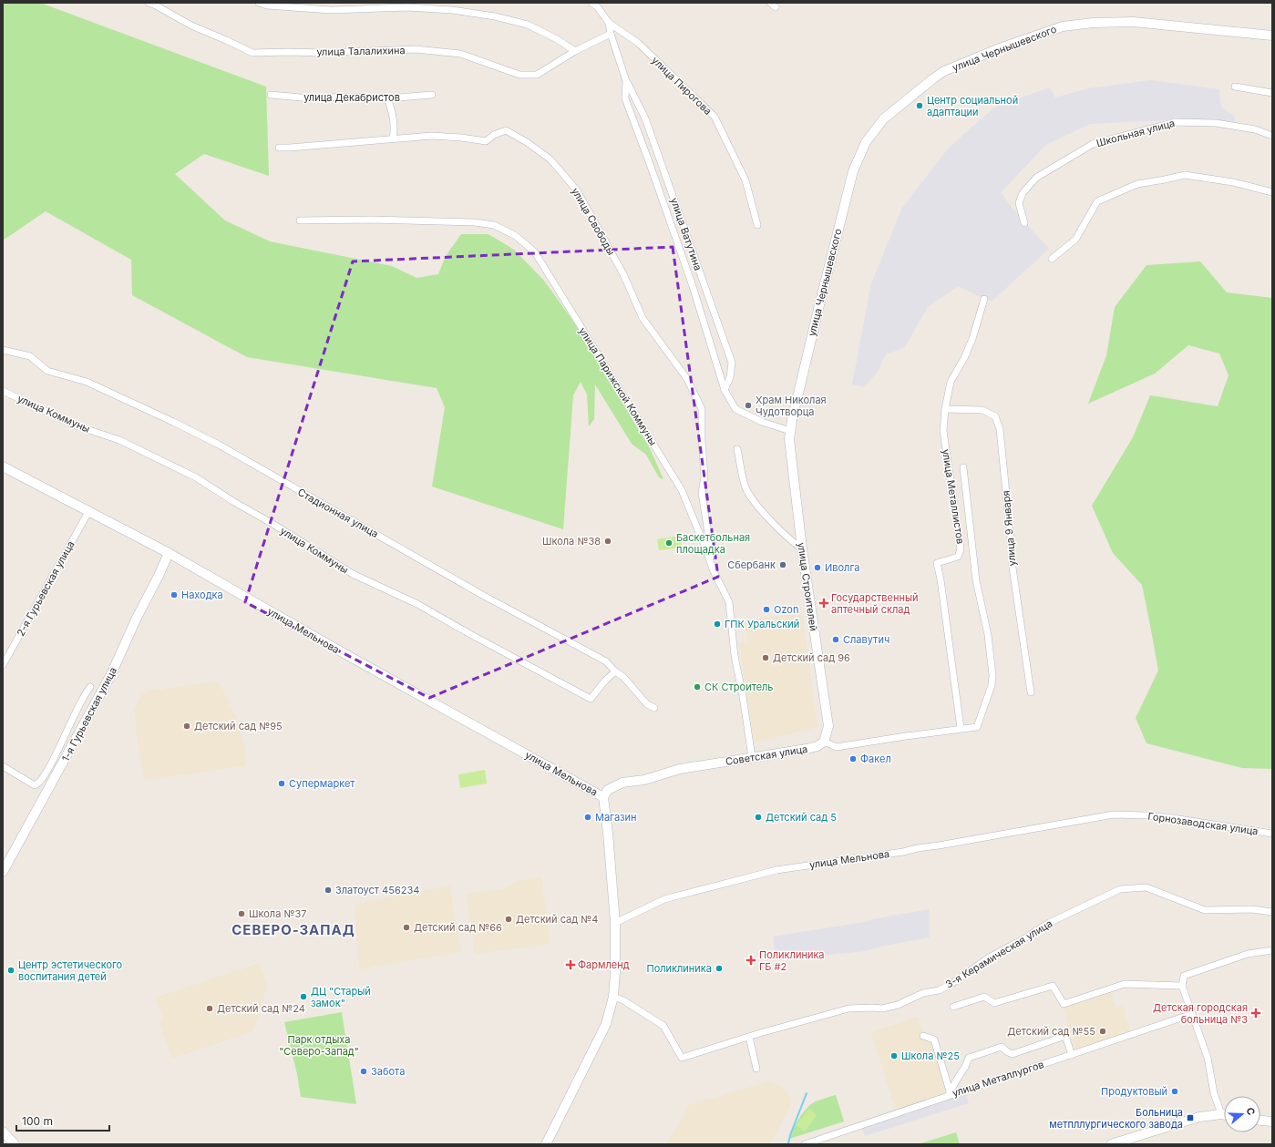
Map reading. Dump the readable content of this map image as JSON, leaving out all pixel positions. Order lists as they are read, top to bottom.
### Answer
{
  "streets": {
    "main road": [
      "улица Чернышевского",
      "улица Строителей",
      "улица Мельнова",
      "1-я Гурьевская улица",
      "Советская улица"
    ],
    "street": [
      "улица Талалихина",
      "улица Пирогова",
      "улица Декабристов",
      "Школьная улица",
      "улица Свободы",
      "улица Ватутина",
      "улица Парижской Коммуны",
      "улица Коммуны",
      "улица Металлистов",
      "Стадионная улица",
      "улица 9 Января",
      "2-я Гурьевская улица",
      "Горнозаводская улица",
      "3-я Керамическая улица",
      "улица Металлургов"
    ]
  },
  "crossings": [
    ["улица Чернышевского", "улица Ватутина"],
    ["улица Чернышевского", "улица Строителей"],
    ["улица Талалихина", "улица Ватутина"],
    ["улица Пирогова", "улица Ватутина"],
    ["улица Свободы", "улица Парижской Коммуны"],
    ["улица Ватутина", "улица Строителей"],
    ["улица Парижской Коммуны", "Советская улица"],
    ["улица Коммуны", "Стадионная улица"],
    ["улица Металлистов", "улица 9 Января"],
    ["улица Строителей", "Советская улица"],
    ["2-я Гурьевская улица", "улица Мельнова"],
    ["улица Мельнова", "1-я Гурьевская улица"],
    ["улица Мельнова", "Советская улица"],
    ["улица Мельнова", "Горнозаводская улица"]
  ],
  "districts": ["СЕВЕРО-ЗАПАД"],
  "parks": ["Парк отдыха \"Северо-Запад\""],
  "places": {
    "other": [
      "Центр социальной адаптации",
      "Храм Николая Чудотворца",
      "Школа №38",
      "Баскетбольная площадка",
      "Сбербанк",
      "Иволга",
      "Находка",
      "Ozon",
      "ГПК Уральский",
      "Славутич",
      "Детский сад 96",
      "СК Строитель",
      "Детский сад №95",
      "Факел",
      "Супермаркет",
      "Магазин",
      "Детский сад 5",
      "Златоуст 456234",
      "Школа №37",
      "Детский сад №4",
      "Детский сад №66",
      "Поликлиника",
      "Центр эстетического воспитания детей",
      "ДЦ \"Старый замок\"",
      "Детский сад №24",
      "Детский сад №55",
      "Школа №25",
      "Забота",
      "Продуктовый"
    ],
    "health": [
      "Государственный аптечный склад",
      "Поликлиника ГБ #2",
      "Фармленд",
      "Детская городская больница №3"
    ],
    "transit": ["Больница метпллургического завода"]
  },
  "scale_bar": "100 m",
  "north": "right"
}
